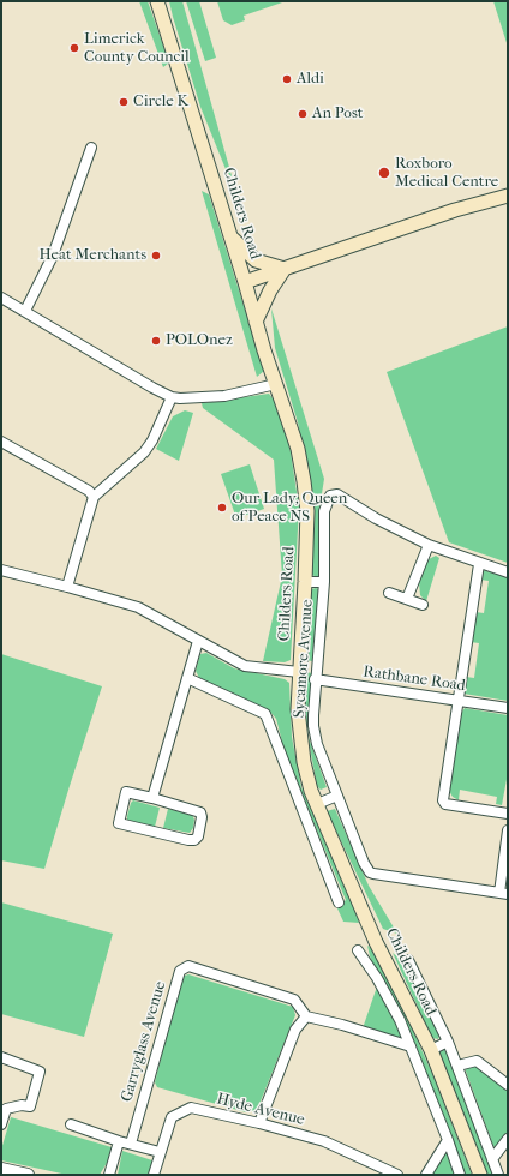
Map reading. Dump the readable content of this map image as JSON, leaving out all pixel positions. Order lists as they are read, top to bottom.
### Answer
{
  "streets": {
    "main road": ["Childers Road"],
    "street": [
      "Sycamore Avenue",
      "Rathbane Road",
      "Garryglass Avenue",
      "Hyde Avenue"
    ]
  },
  "crossings": [
    ["Sycamore Avenue", "Rathbane Road"]
  ],
  "places": [
    "Limerick County Council",
    "Aldi",
    "Circle K",
    "An Post",
    "Roxboro Medical Centre",
    "Heat Merchants",
    "POLOnez",
    "Our Lady, Queen of Peace NS"
  ]
}
